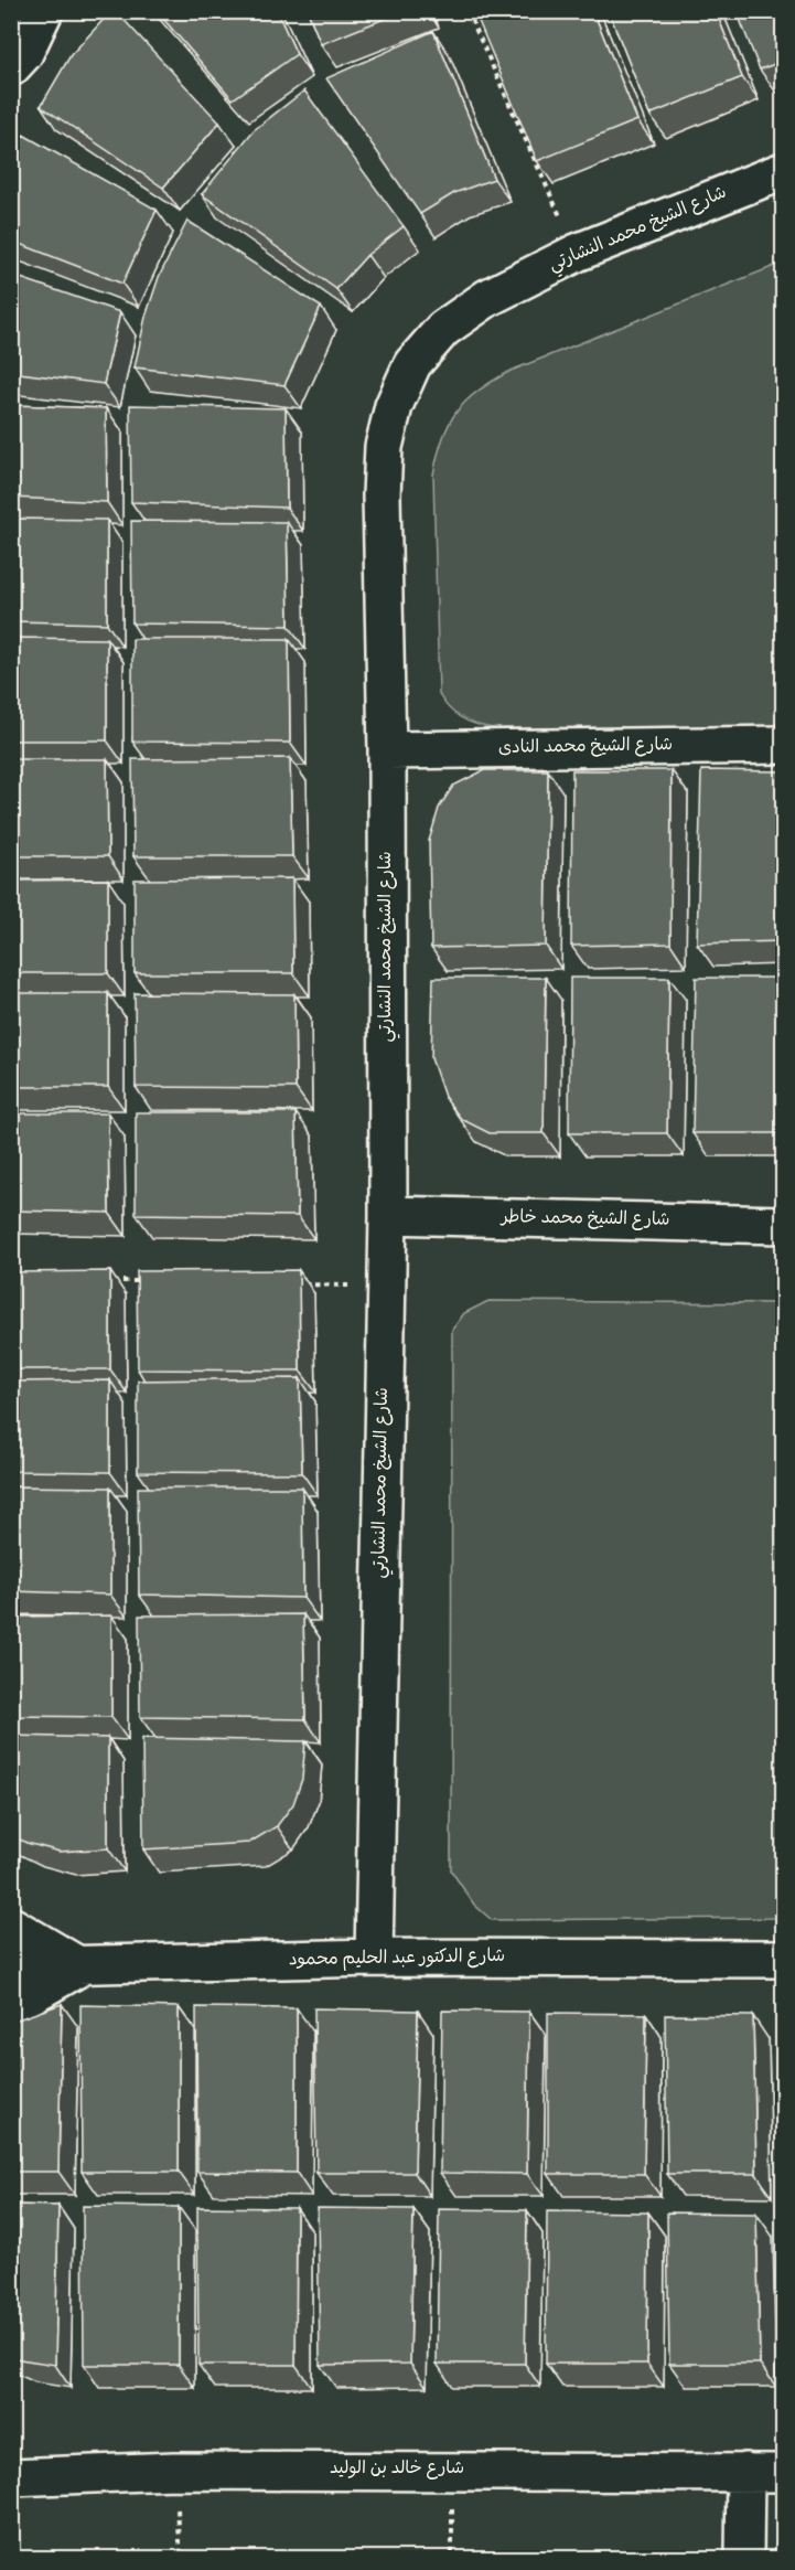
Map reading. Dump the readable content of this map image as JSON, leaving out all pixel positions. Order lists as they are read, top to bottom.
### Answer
{
  "streets": {
    "street": [
      "شارع الشيخ محمد النشارتي",
      "شارع الشيخ محمد النادى",
      "شارع الشيخ محمد خاطر",
      "شارع الدكتور عبد الحليم محمود",
      "شارع خالد بن الوليد"
    ]
  },
  "crossings": [
    ["شارع الشيخ محمد النشارتي", "شارع الشيخ محمد النادى"],
    ["شارع الشيخ محمد النشارتي", "شارع الشيخ محمد خاطر"],
    ["شارع الشيخ محمد النشارتي", "شارع الدكتور عبد الحليم محمود"]
  ]
}
